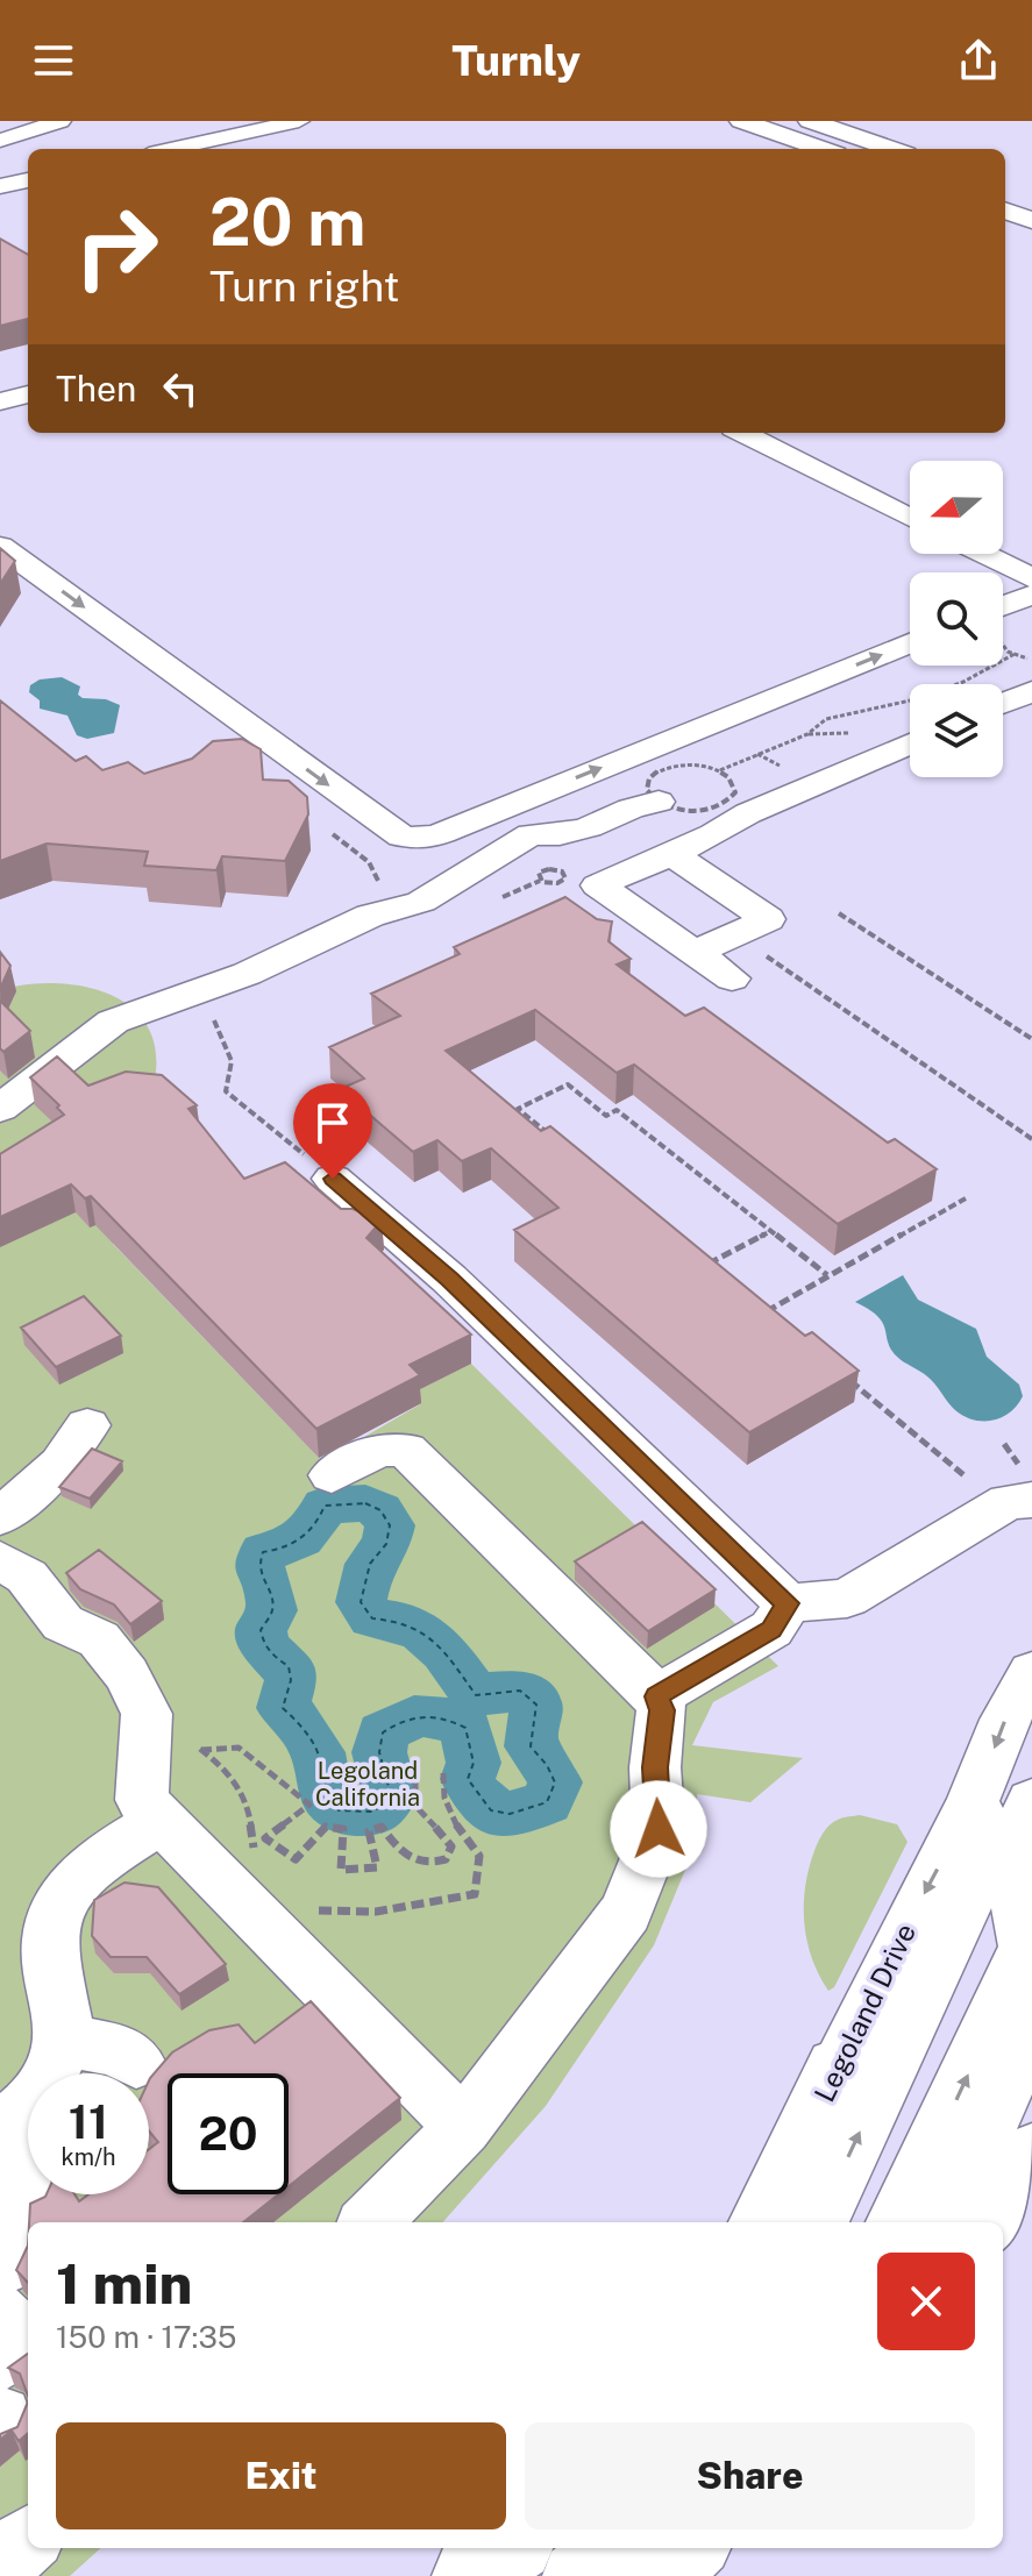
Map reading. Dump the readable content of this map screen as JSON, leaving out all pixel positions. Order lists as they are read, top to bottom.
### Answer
{
  "streets": {
    "main road": ["Legoland Drive"]
  },
  "parks": ["Legoland California"],
  "north": "left",
  "page": {
    "header": "Turnly",
    "turn": ["20 m", "Turn right"],
    "then": "Then",
    "speed": "11 km/h",
    "limit": "20",
    "heading": ["1 min", "150 m · 17:35"],
    "buttons": ["Exit", "Share"]
  }
}
